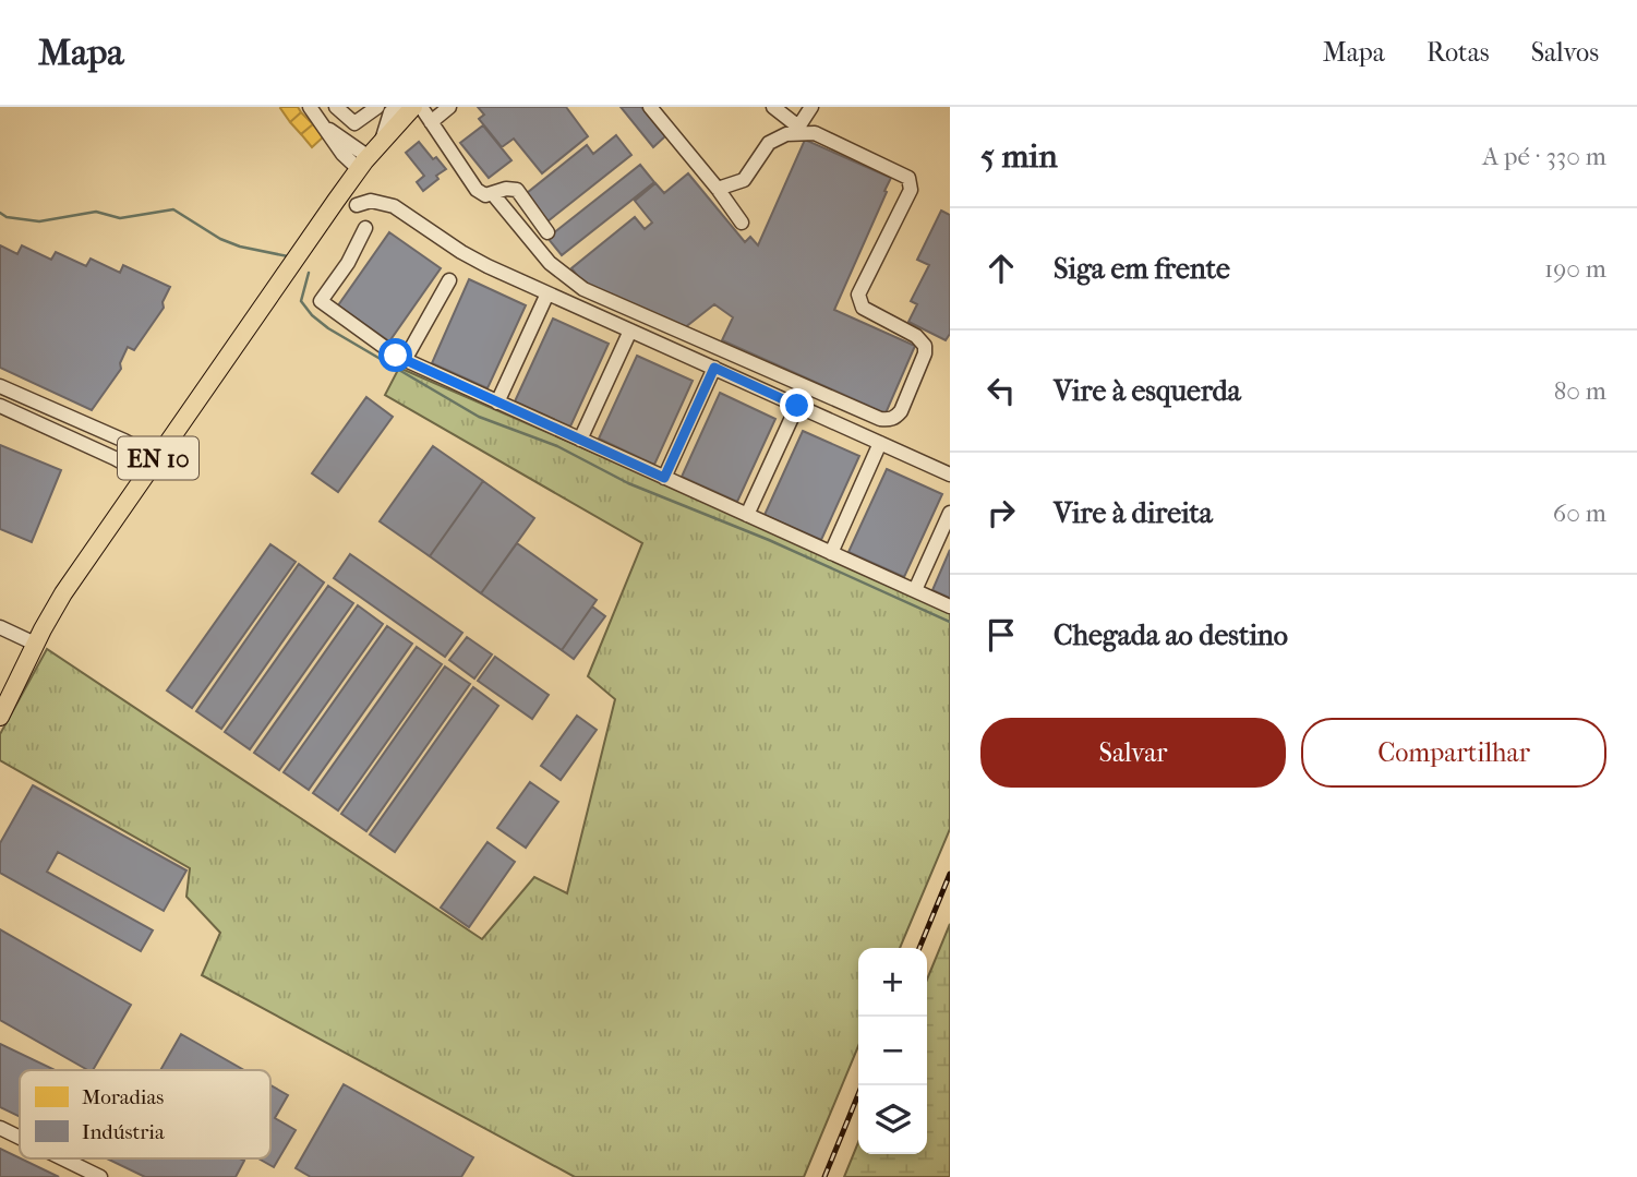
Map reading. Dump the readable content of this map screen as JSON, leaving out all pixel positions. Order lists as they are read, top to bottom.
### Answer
{
  "streets": {
    "main road": ["EN 10"]
  },
  "legend": ["Moradias", "Indústria"],
  "page": {
    "header": "Mapa",
    "nav": ["Mapa", "Rotas", "Salvos"],
    "heading": ["5 min", "A pé · 330 m"],
    "list": [
      ["Siga em frente", "190 m"],
      ["Vire à esquerda", "80 m"],
      ["Vire à direita", "60 m"],
      "Chegada ao destino"
    ],
    "buttons": ["Salvar", "Compartilhar"],
    "map_buttons": ["+", "−"]
  }
}
